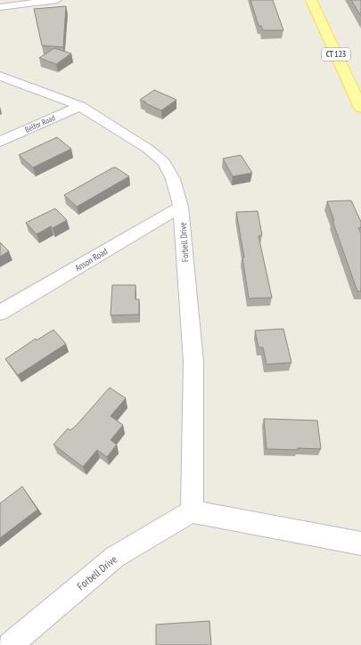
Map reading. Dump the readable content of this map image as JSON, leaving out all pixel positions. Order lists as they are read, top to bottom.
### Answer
{
  "streets": {
    "main road": ["CT 123"],
    "street": ["Belfor Road", "Forbell Drive", "Anson Road"]
  },
  "crossings": [
    ["Belfor Road", "Forbell Drive"],
    ["Forbell Drive", "Anson Road"]
  ]
}
